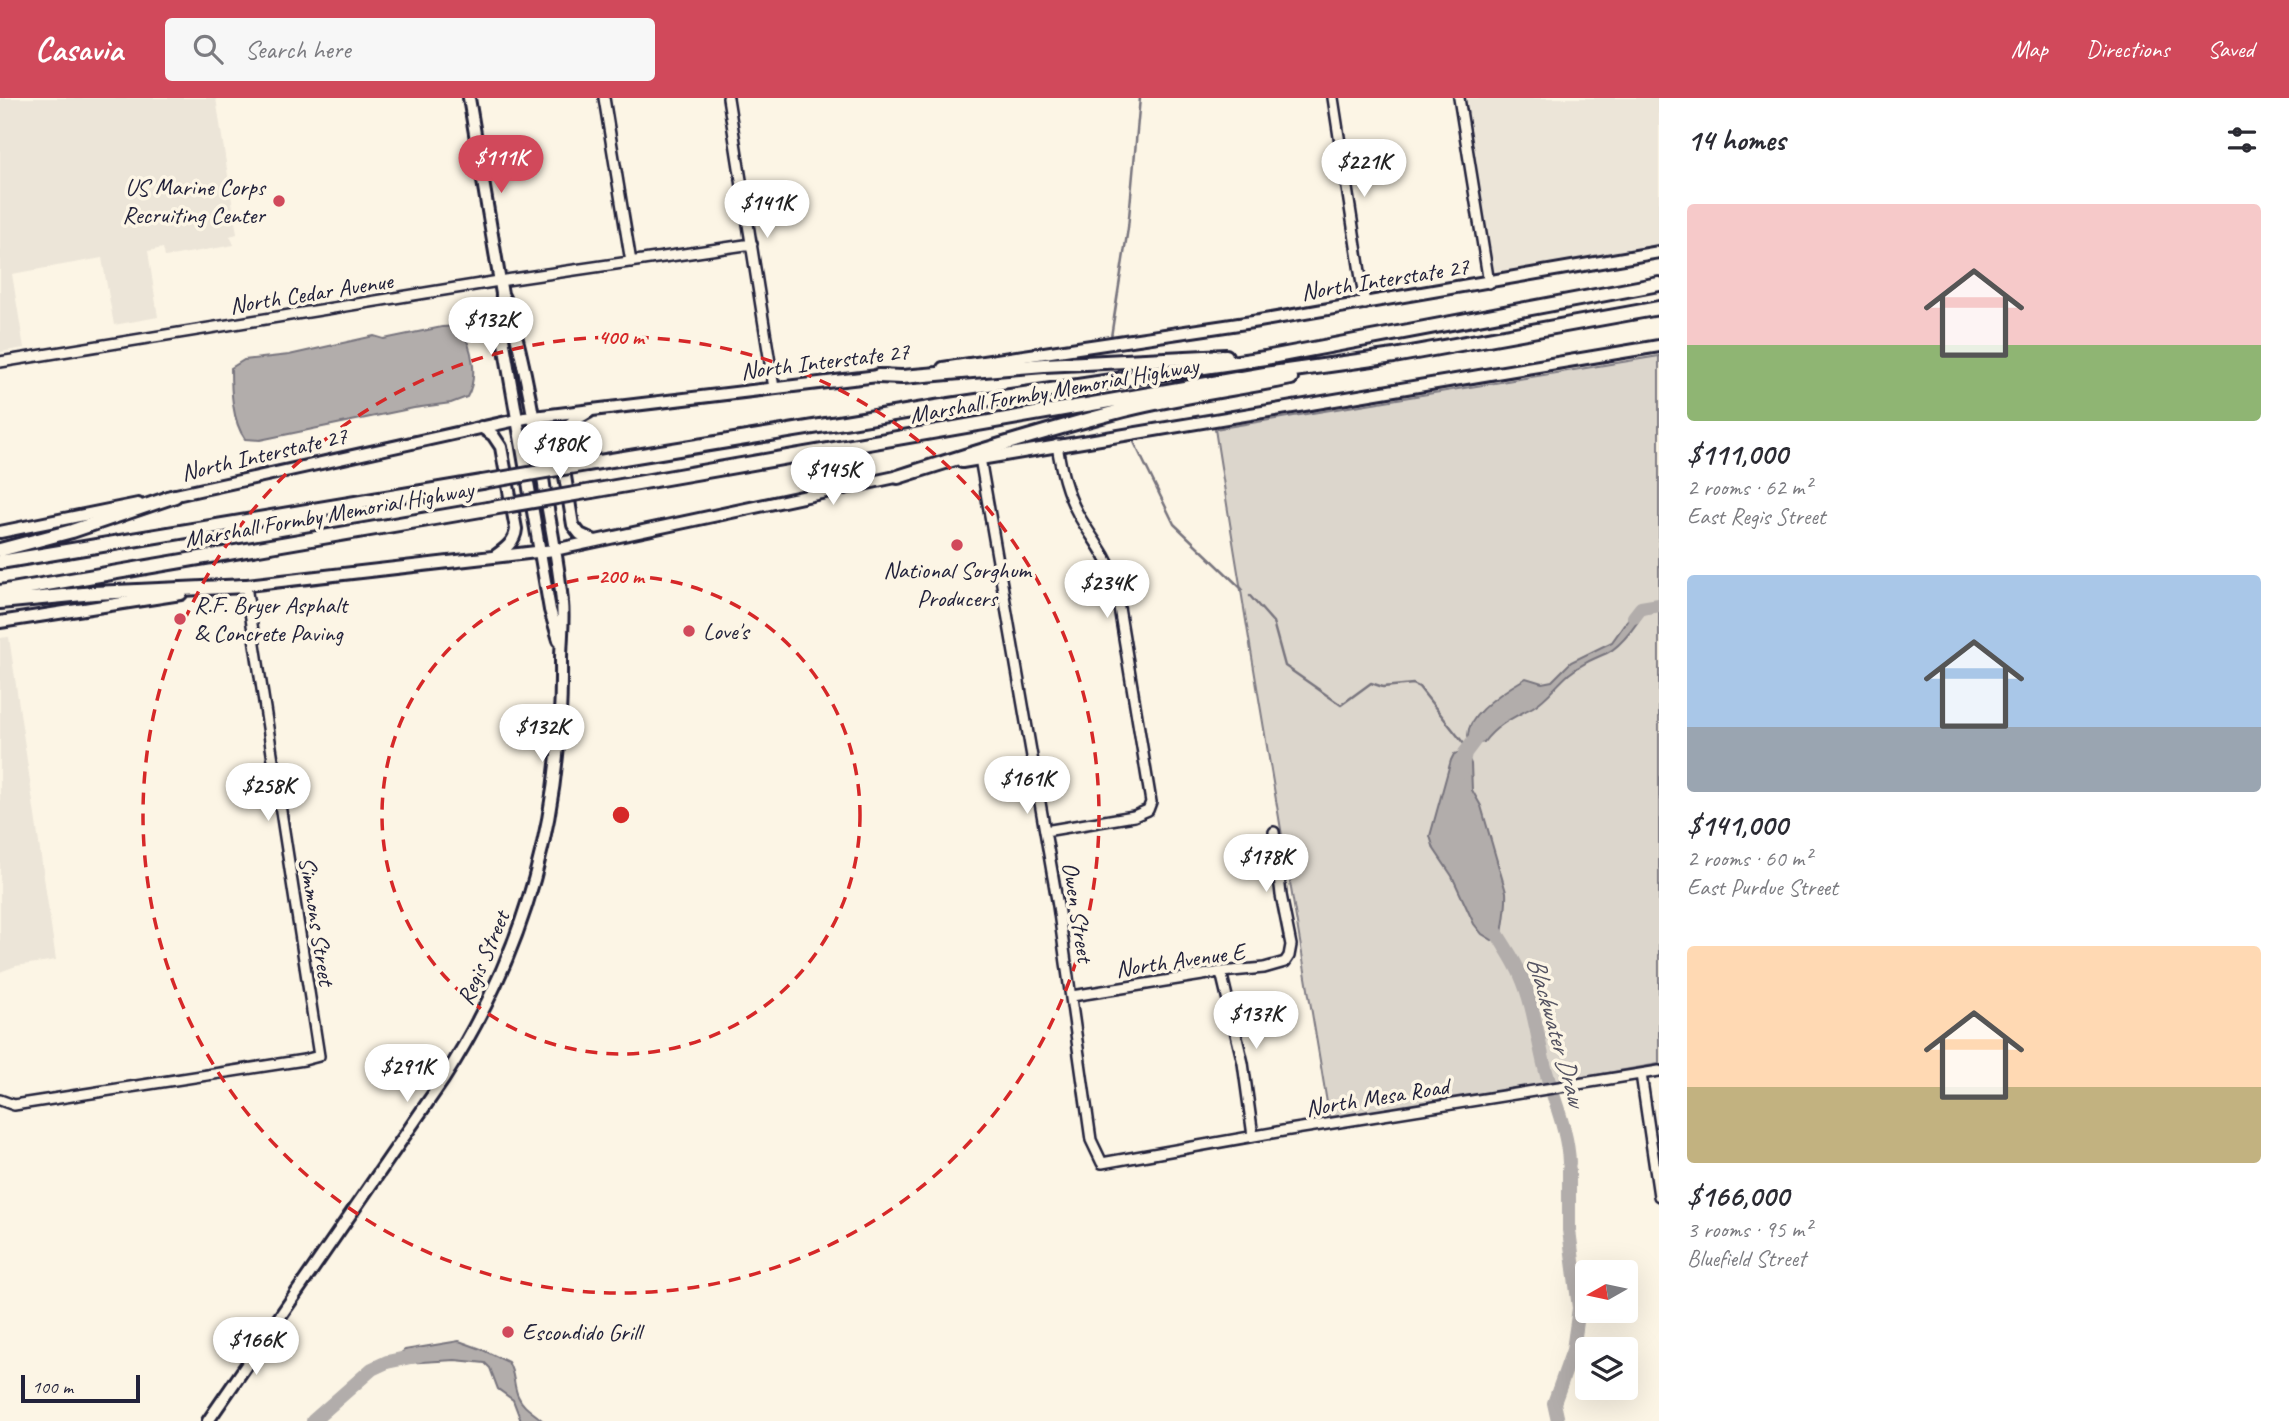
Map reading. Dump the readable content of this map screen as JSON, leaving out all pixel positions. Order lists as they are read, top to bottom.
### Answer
{
  "streets": {
    "highway": ["Marshall Formby Memorial Highway"],
    "main road": ["North Interstate 27", "Regis Street"],
    "street": [
      "North Cedar Avenue",
      "Owen Street",
      "Simmons Street",
      "North Avenue E",
      "North Mesa Road"
    ]
  },
  "crossings": [
    ["North Interstate 27", "Regis Street"],
    ["Owen Street", "North Avenue E"],
    ["Owen Street", "North Mesa Road"]
  ],
  "water": ["Blackwater Draw"],
  "places": [
    "US Marine Corps Recruiting Center",
    "National Sorghum Producers",
    "R.F. Bryer Asphalt & Concrete Paving",
    "Love's",
    "Escondido Grill"
  ],
  "scale_bar": "100 m",
  "north": "left",
  "page": {
    "header": "Casavia",
    "search": "Search here",
    "nav": ["Map", "Directions", "Saved"],
    "heading": "14 homes",
    "price": [
      "$111K",
      "$221K",
      "$141K",
      "$132K",
      "$180K",
      "$145K",
      "$234K",
      "$132K",
      "$161K",
      "$258K",
      "$178K",
      "$137K",
      "$291K",
      "$166K"
    ],
    "list": [
      {
        "name": "$111,000",
        "note": "2 rooms · 62 m² · East Regis Street"
      },
      {
        "name": "$141,000",
        "note": "2 rooms · 60 m² · East Purdue Street"
      },
      {
        "name": "$166,000",
        "note": "3 rooms · 95 m² · Bluefield Street"
      }
    ],
    "scale": "100 m"
  },
  "rings": ["400 m", "200 m"]
}
